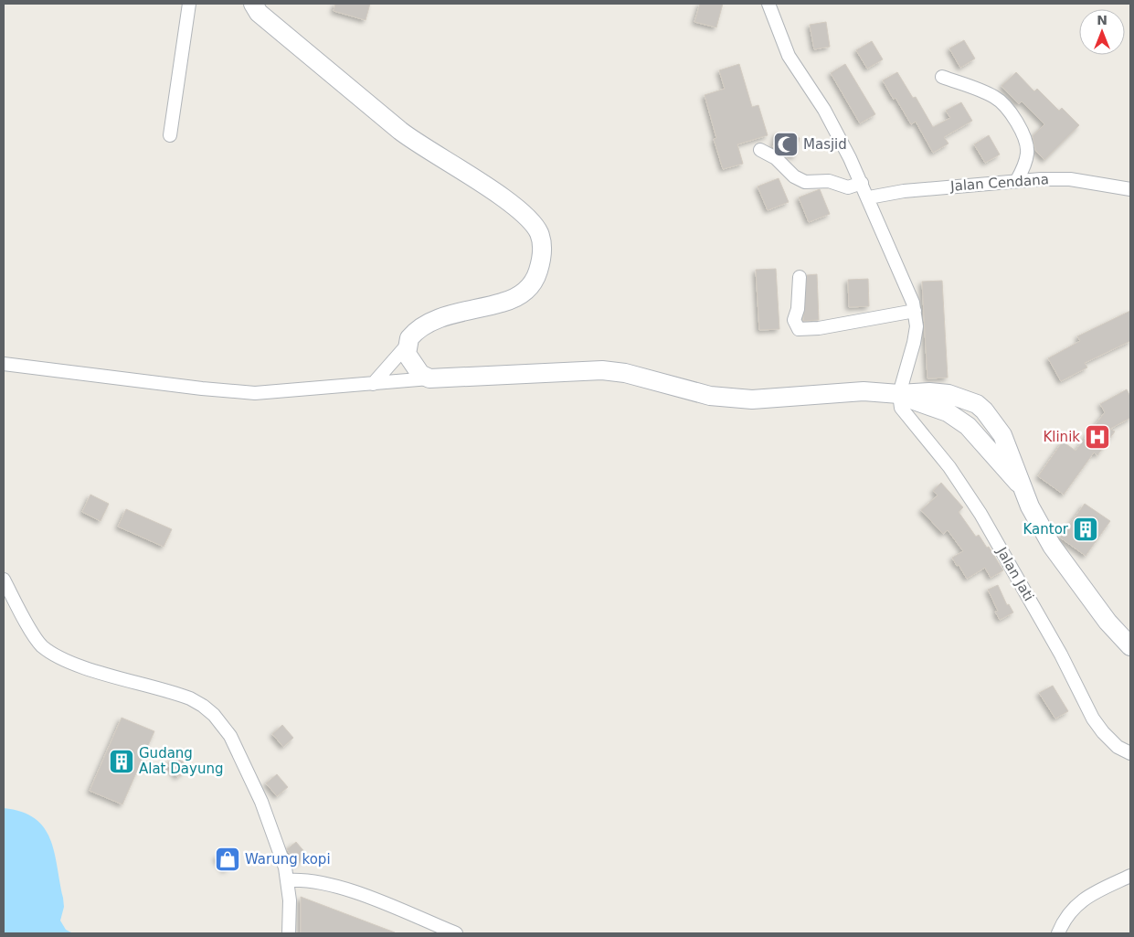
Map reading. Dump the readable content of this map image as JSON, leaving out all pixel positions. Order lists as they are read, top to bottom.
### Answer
{
  "streets": {
    "street": ["Jalan Cendana", "Jalan Jati"]
  },
  "places": {
    "mosque": ["Masjid"],
    "hospital": ["Klinik"],
    "building": ["Kantor", "Gudang Alat Dayung"],
    "shop": ["Warung kopi"]
  },
  "north": "top"
}
